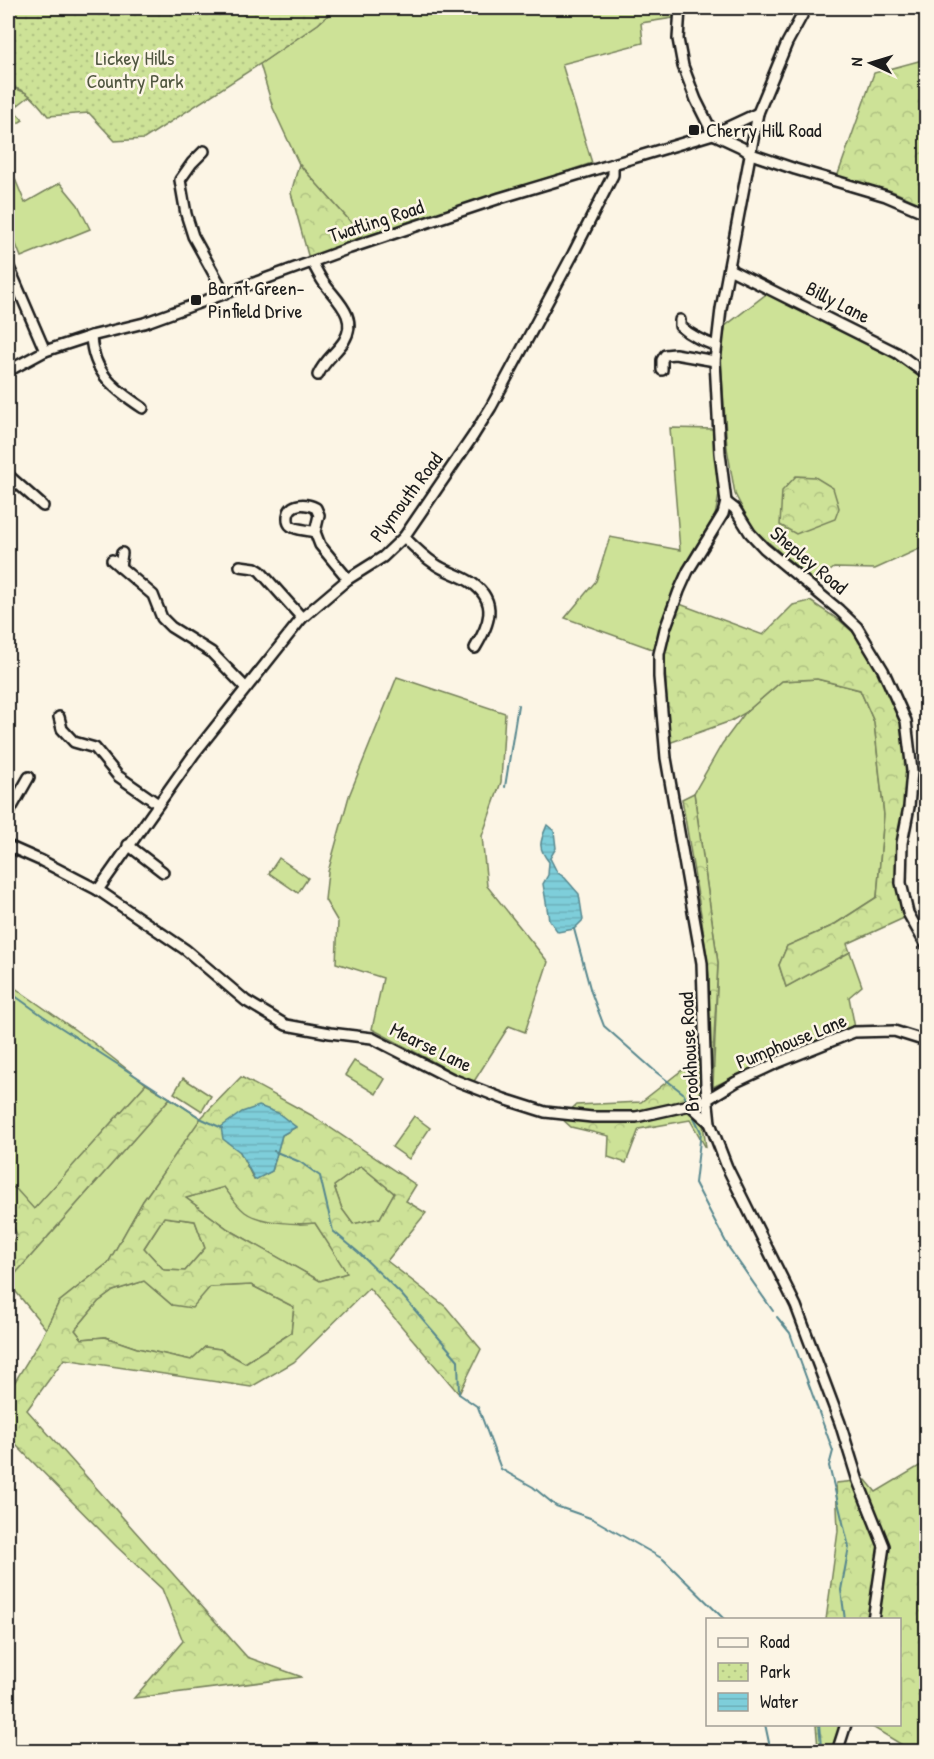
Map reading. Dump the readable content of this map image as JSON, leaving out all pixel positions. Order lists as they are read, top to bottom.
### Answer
{
  "streets": {
    "street": [
      "Twatling Road",
      "Billy Lane",
      "Plymouth Road",
      "Shepley Road",
      "Pumphouse Lane",
      "Mearse Lane",
      "Brookhouse Road"
    ]
  },
  "crossings": [
    ["Twatling Road", "Plymouth Road"],
    ["Plymouth Road", "Mearse Lane"],
    ["Shepley Road", "Brookhouse Road"],
    ["Pumphouse Lane", "Mearse Lane"],
    ["Pumphouse Lane", "Brookhouse Road"],
    ["Mearse Lane", "Brookhouse Road"]
  ],
  "parks": ["Lickey Hills Country Park"],
  "places": {
    "transit": ["Cherry Hill Road", "Barnt Green- Pinfield Drive"]
  },
  "legend": ["Road", "Park", "Water"],
  "north": "left"
}
